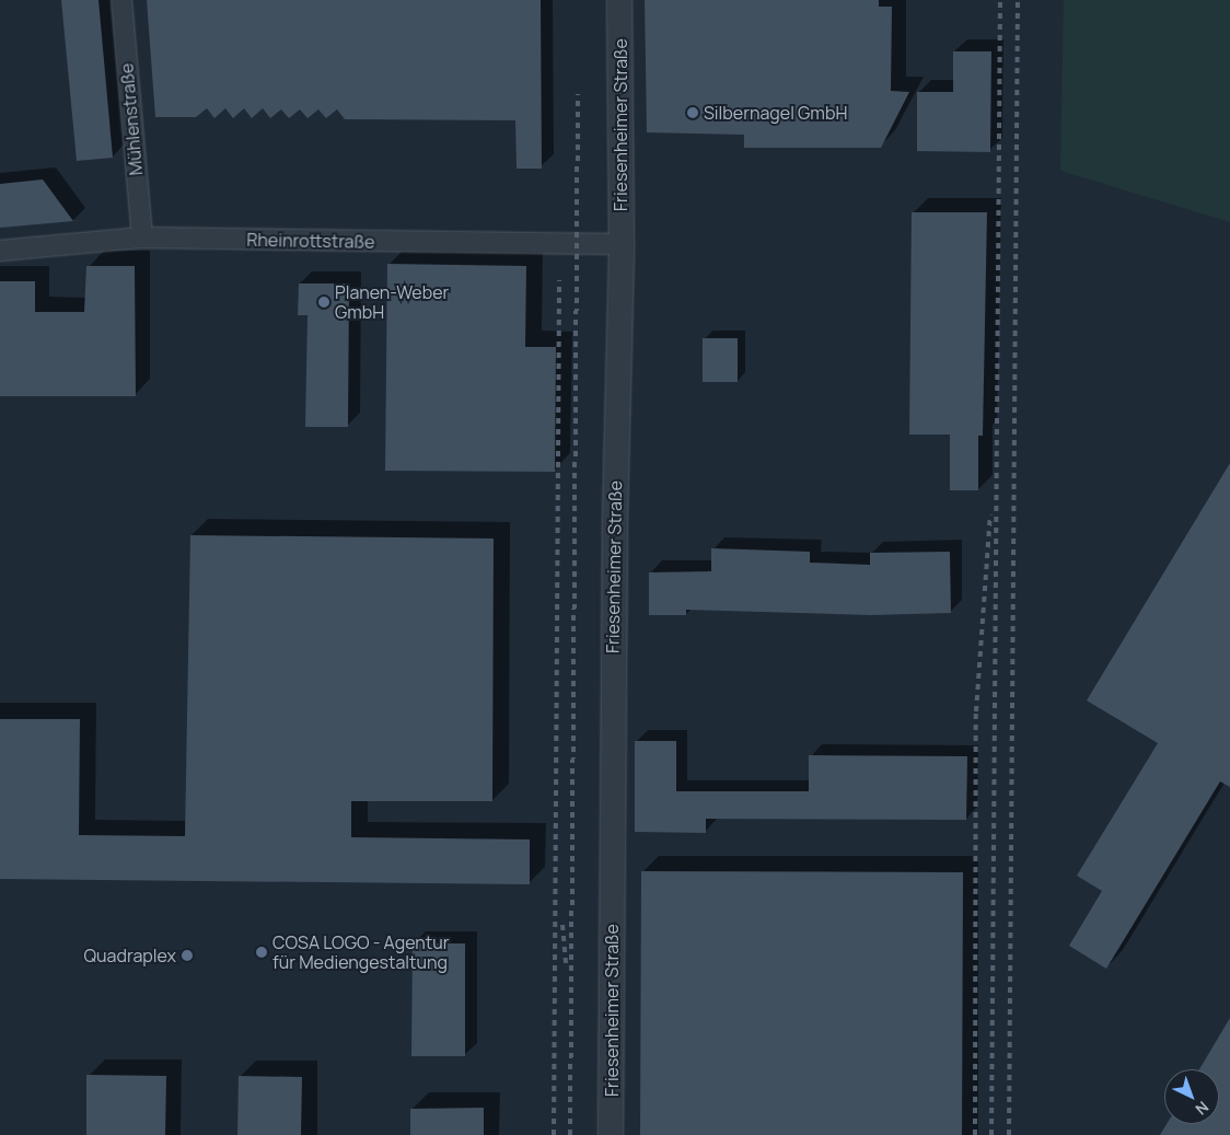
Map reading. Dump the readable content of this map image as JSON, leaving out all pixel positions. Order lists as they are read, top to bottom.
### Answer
{
  "streets": {
    "street": ["Mühlenstraße", "Friesenheimer Straße", "Rheinrottstraße"]
  },
  "crossings": [
    ["Mühlenstraße", "Rheinrottstraße"],
    ["Friesenheimer Straße", "Rheinrottstraße"]
  ],
  "places": [
    "Silbernagel GmbH",
    "Planen-Weber GmbH",
    "COSA LOGO - Agentur für Mediengestaltung",
    "Quadraplex"
  ],
  "north": "bottom right"
}
